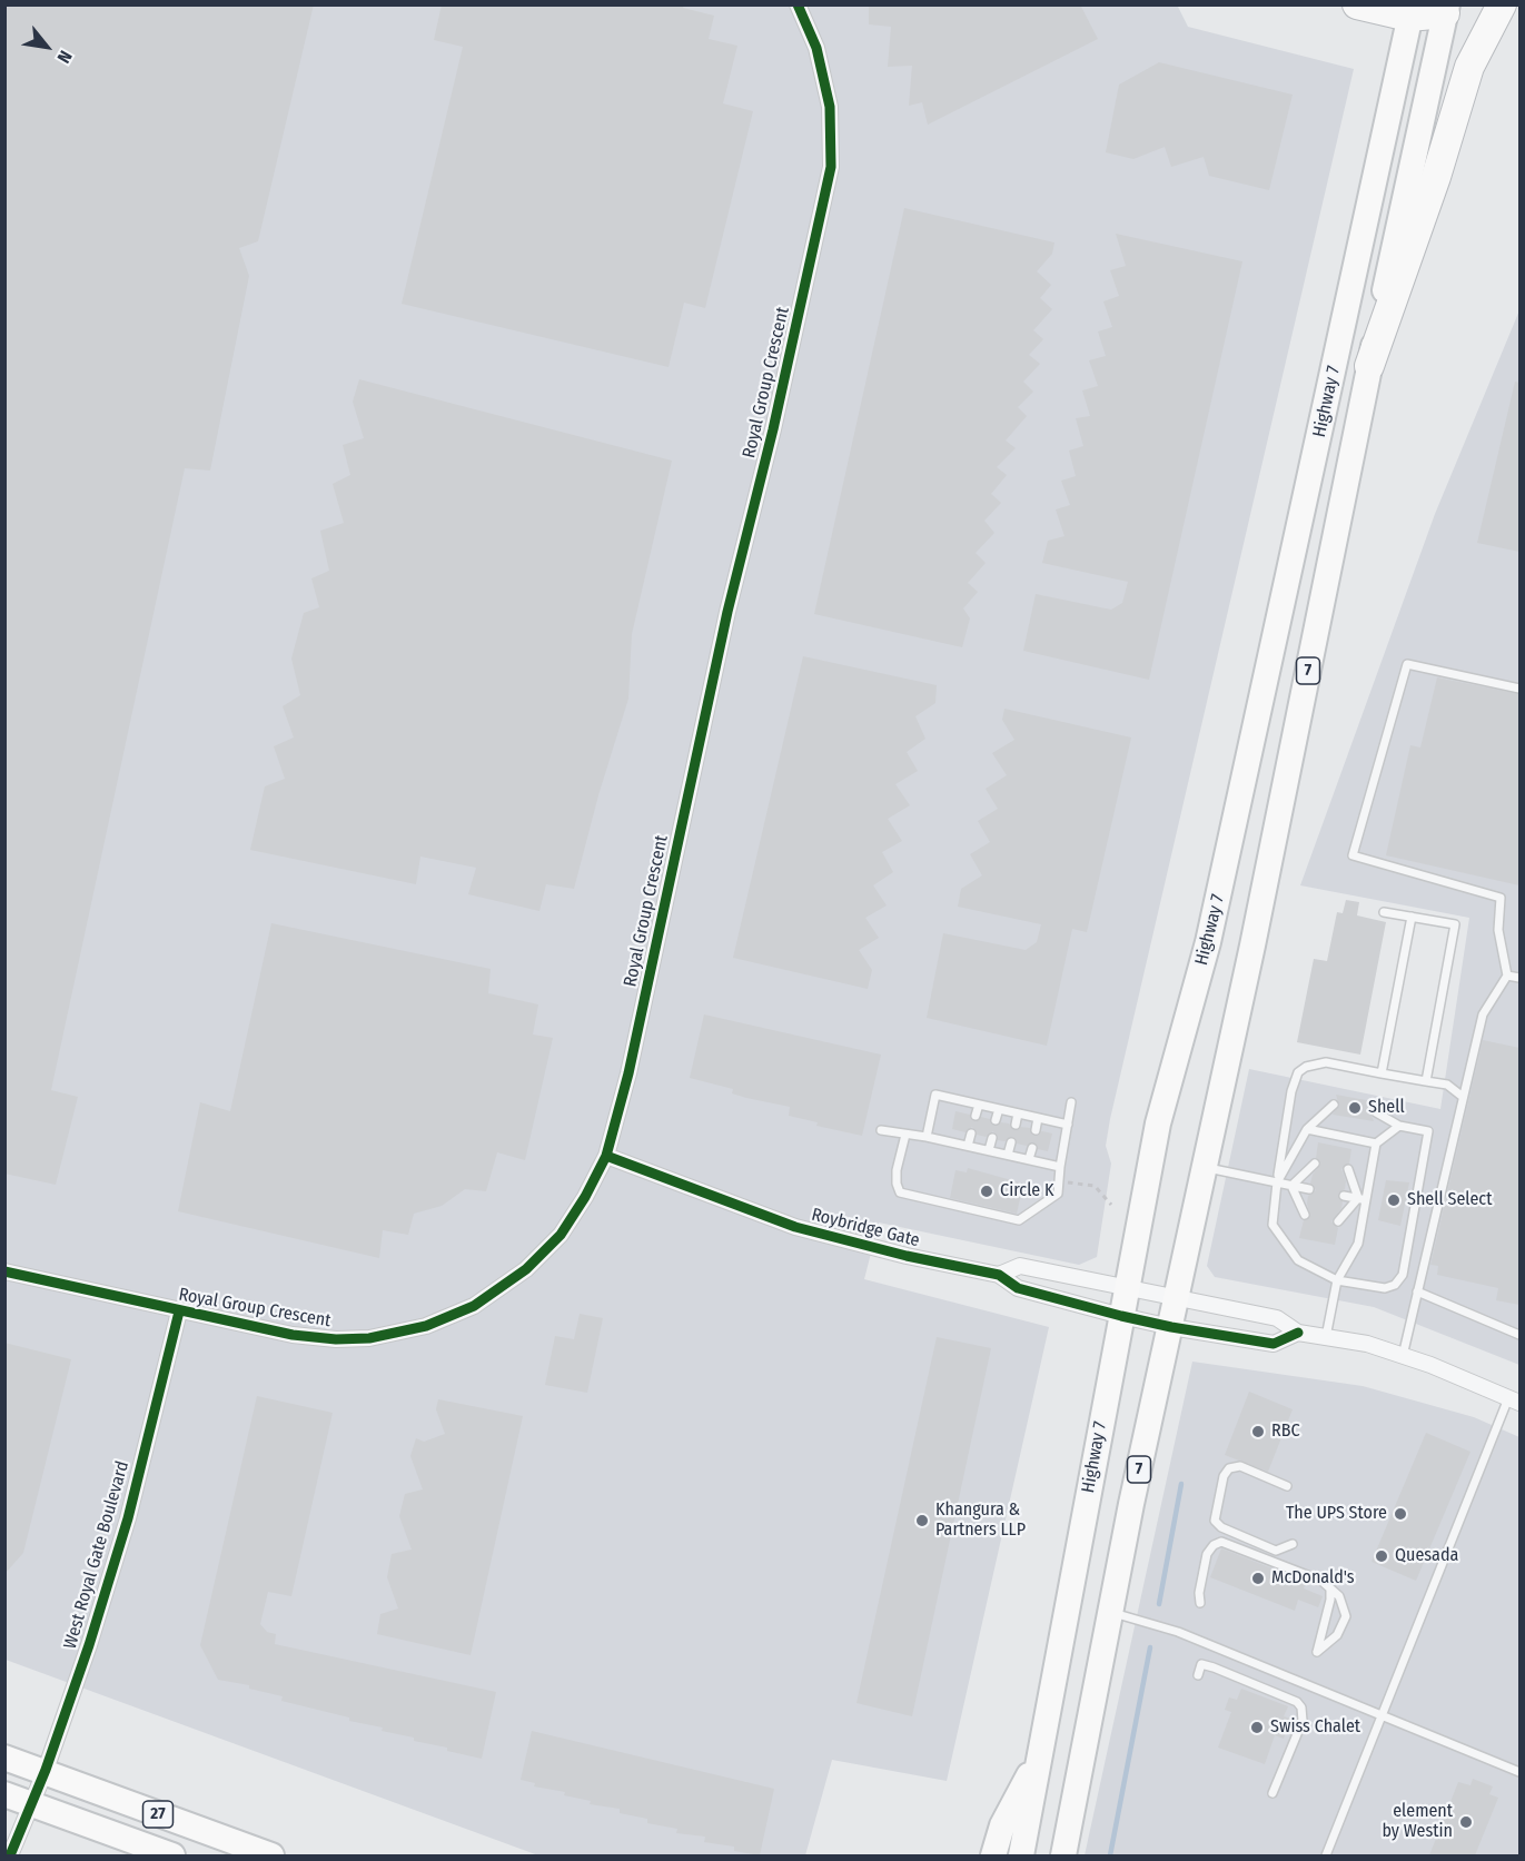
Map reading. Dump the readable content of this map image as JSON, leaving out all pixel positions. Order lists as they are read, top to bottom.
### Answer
{
  "streets": {
    "main road": ["Highway 7", "7", "27"],
    "street": ["Royal Group Crescent", "Roybridge Gate", "West Royal Gate Boulevard"]
  },
  "crossings": [
    ["Royal Group Crescent", "Roybridge Gate"],
    ["Royal Group Crescent", "West Royal Gate Boulevard"],
    ["Highway 7", "Roybridge Gate"],
    ["West Royal Gate Boulevard", "27"]
  ],
  "places": [
    "Shell",
    "Circle K",
    "Shell Select",
    "RBC",
    "The UPS Store",
    "Khangura & Partners LLP",
    "Quesada",
    "McDonald's",
    "Swiss Chalet",
    "element by Westin"
  ],
  "north": "bottom right"
}
